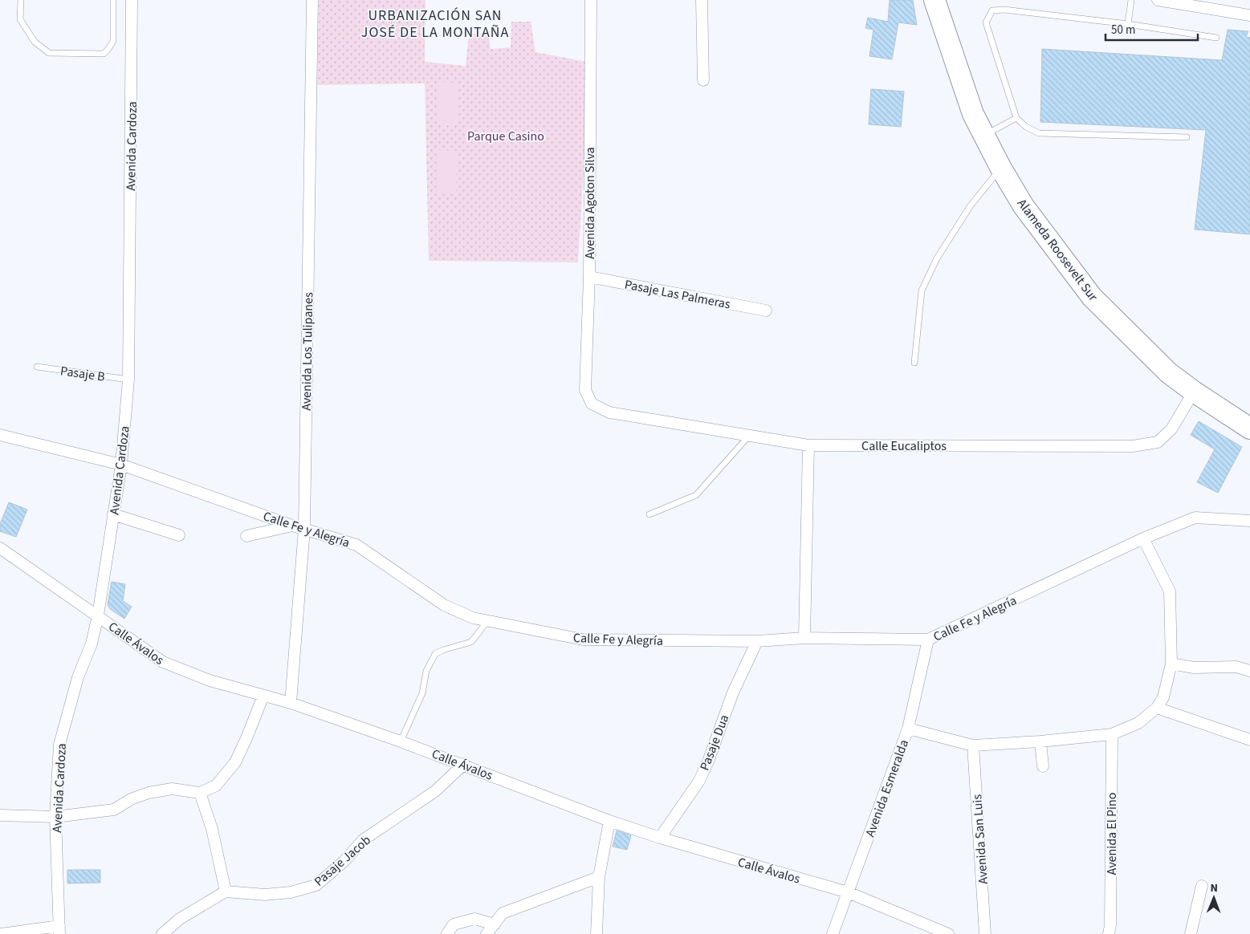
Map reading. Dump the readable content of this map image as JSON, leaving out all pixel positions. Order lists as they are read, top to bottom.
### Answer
{
  "streets": {
    "highway": ["Alameda Roosevelt Sur"],
    "street": [
      "Avenida Cardoza",
      "Avenida Agoton Silva",
      "Pasaje Las Palmeras",
      "Avenida Los Tulipanes",
      "Calle Eucaliptos",
      "Calle Fe y Alegría",
      "Calle Ávalos",
      "Pasaje Dua",
      "Avenida Esmeralda",
      "Avenida El Pino",
      "Avenida San Luis",
      "Pasaje Jacob"
    ],
    "lane": ["Pasaje B"]
  },
  "crossings": [
    ["Avenida Cardoza", "Pasaje B"],
    ["Avenida Cardoza", "Calle Fe y Alegría"],
    ["Avenida Cardoza", "Calle Ávalos"],
    ["Avenida Agoton Silva", "Pasaje Las Palmeras"],
    ["Avenida Agoton Silva", "Calle Eucaliptos"],
    ["Alameda Roosevelt Sur", "Calle Eucaliptos"],
    ["Avenida Los Tulipanes", "Calle Fe y Alegría"],
    ["Avenida Los Tulipanes", "Calle Ávalos"],
    ["Calle Fe y Alegría", "Pasaje Dua"],
    ["Calle Fe y Alegría", "Avenida Esmeralda"],
    ["Calle Ávalos", "Pasaje Dua"],
    ["Calle Ávalos", "Avenida Esmeralda"],
    ["Calle Ávalos", "Pasaje Jacob"]
  ],
  "districts": ["URBANIZACIÓN SAN JOSÉ DE LA MONTAÑA"],
  "parks": ["Parque Casino"],
  "scale_bar": "50 m",
  "north": "top"
}
